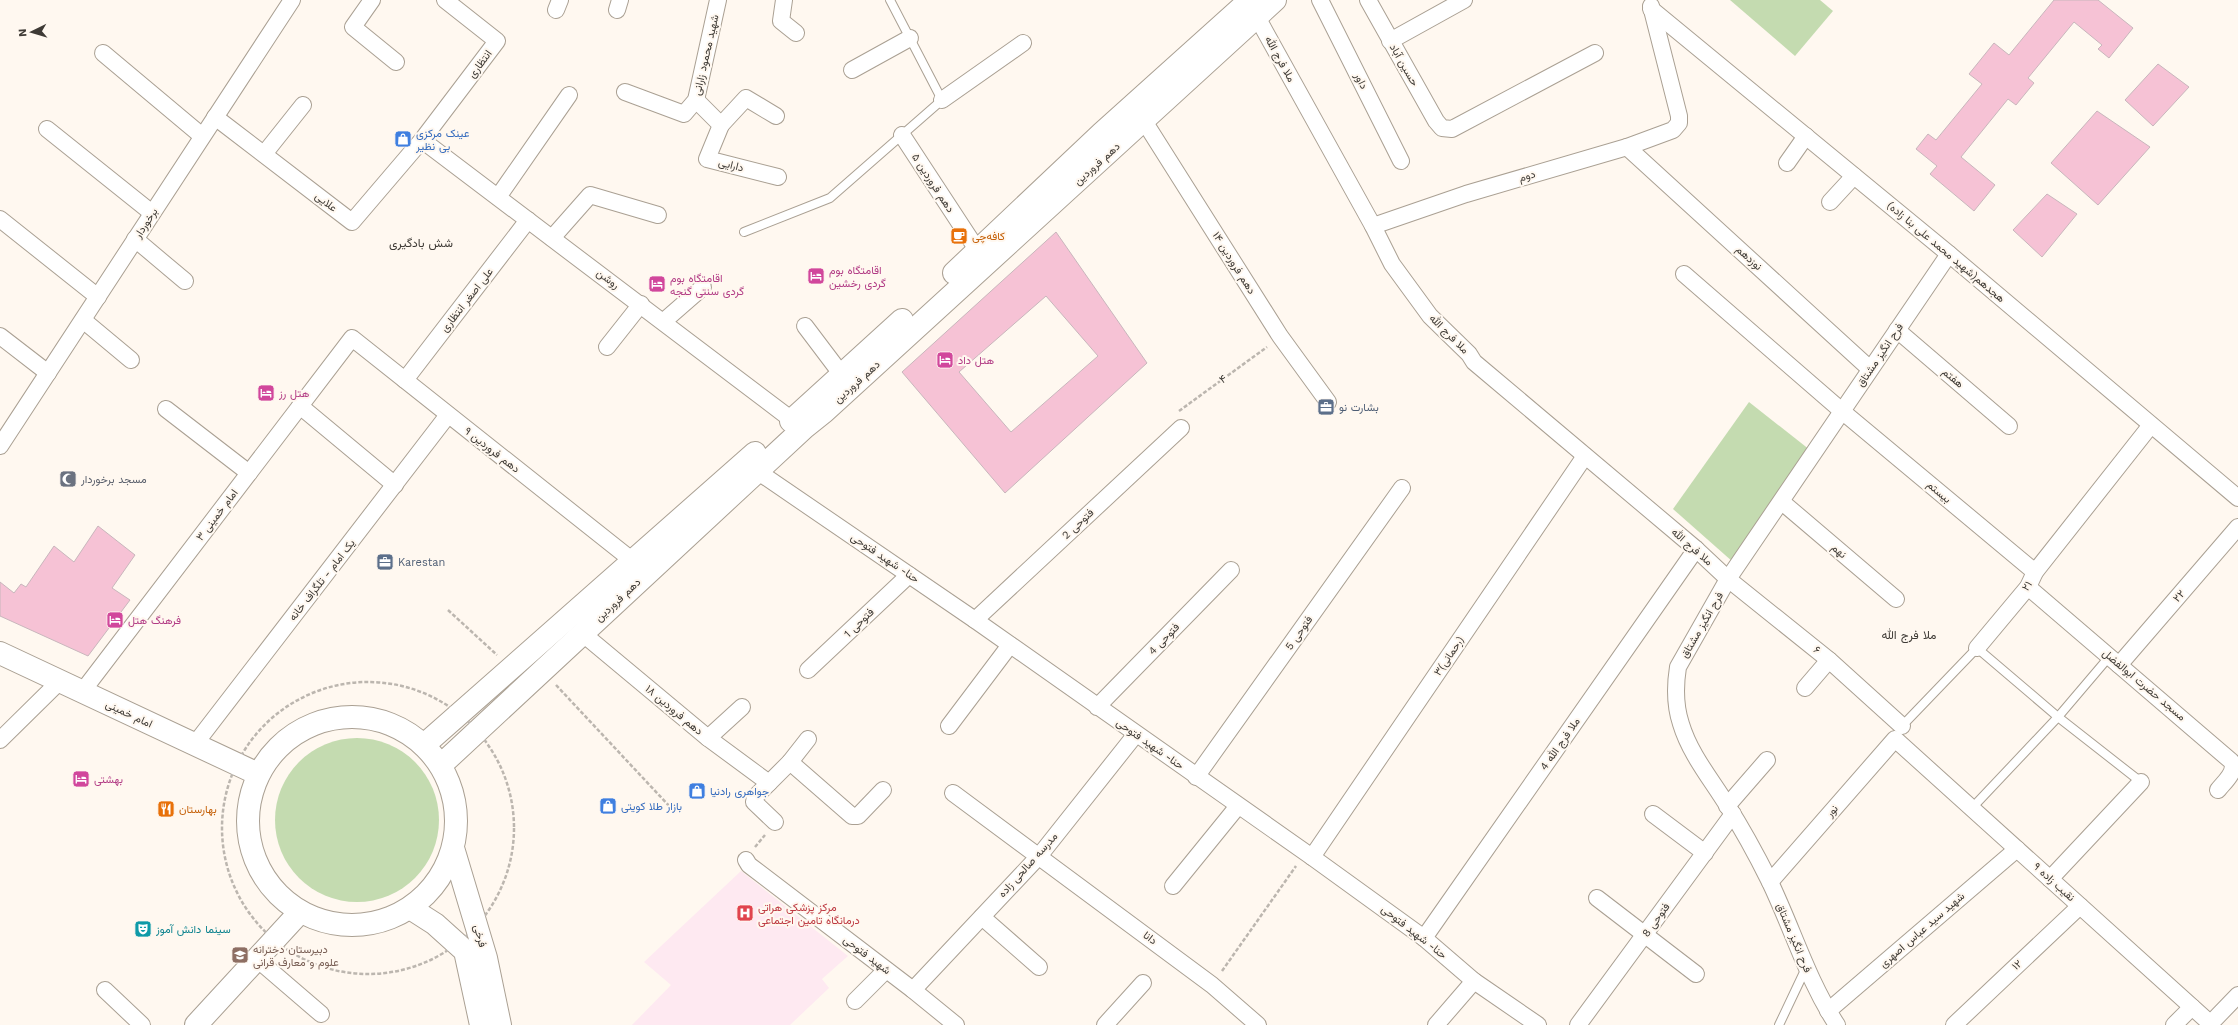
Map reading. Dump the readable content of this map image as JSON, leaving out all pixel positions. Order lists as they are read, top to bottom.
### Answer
{
  "streets": {
    "main road": ["دهم فروردین", "امام خمینی", "فرخی"],
    "street": [
      "شهید محمود زارانی",
      "ملا فرج الله",
      "انتظاری",
      "حسین آباد",
      "داور",
      "دارایی",
      "دوم",
      "دهم فروردین ۵",
      "علایی",
      "برخوردار",
      "هجدهم(شهید محمد علی بنا زاده)",
      "نوزدهم",
      "دهم فروردین ۱۴",
      "روشن",
      "علی اصغر انتظاری",
      "فرح انگیز مشتاق",
      "هفتم",
      "دهم فروردین ۹",
      "بیستم",
      "امام خمینی ۳",
      "فتوحی 2",
      "نهم",
      "حنا- شهید فتوحی",
      "یک امام - تلگراف خانه",
      "۲۱",
      "۲۲",
      "فتوحی 1",
      "فتوحی 5",
      "فتوحی 4",
      "۶",
      "۳(رحمانی)",
      "مسجد حضرت ابوالفضل",
      "دهم فروردین ۱۸",
      "4 ملا فرج الله",
      "نور",
      "مدرسه صالحی زاده",
      "نقیب زاده ۹",
      "فتوحی 8",
      "شهید سید عباس اصهری",
      "دانا",
      "شهید فتوحی",
      "۱۲"
    ],
    "path": ["۴"]
  },
  "crossings": [
    ["ملا فرج الله", "دهم فروردین"],
    ["ملا فرج الله", "دوم"],
    ["ملا فرج الله", "فرح انگیز مشتاق"],
    ["ملا فرج الله", "۶"],
    ["ملا فرج الله", "۳(رحمانی)"],
    ["ملا فرج الله", "4 ملا فرج الله"],
    ["انتظاری", "علایی"],
    ["انتظاری", "روشن"],
    ["دهم فروردین", "دهم فروردین ۵"],
    ["دهم فروردین", "دهم فروردین ۱۴"],
    ["دهم فروردین", "روشن"],
    ["دهم فروردین", "دهم فروردین ۹"],
    ["دهم فروردین", "حنا- شهید فتوحی"],
    ["دهم فروردین", "دهم فروردین ۱۸"],
    ["دوم", "هجدهم(شهید محمد علی بنا زاده)"],
    ["دوم", "نوزدهم"],
    ["علایی", "برخوردار"],
    ["علایی", "روشن"],
    ["هجدهم(شهید محمد علی بنا زاده)", "فرح انگیز مشتاق"],
    ["هجدهم(شهید محمد علی بنا زاده)", "۲۱"],
    ["نوزدهم", "فرح انگیز مشتاق"],
    ["دهم فروردین ۱۴", "۴"],
    ["روشن", "علی اصغر انتظاری"],
    ["علی اصغر انتظاری", "دهم فروردین ۹"],
    ["فرح انگیز مشتاق", "هفتم"],
    ["فرح انگیز مشتاق", "بیستم"],
    ["فرح انگیز مشتاق", "نهم"],
    ["فرح انگیز مشتاق", "۶"],
    ["فرح انگیز مشتاق", "نور"],
    ["فرح انگیز مشتاق", "فتوحی 8"],
    ["فرح انگیز مشتاق", "شهید سید عباس اصهری"],
    ["۴", "فتوحی 2"],
    ["دهم فروردین ۹", "امام خمینی ۳"],
    ["دهم فروردین ۹", "یک امام - تلگراف خانه"],
    ["بیستم", "۲۱"],
    ["امام خمینی ۳", "امام خمینی"],
    ["فتوحی 2", "حنا- شهید فتوحی"],
    ["حنا- شهید فتوحی", "فتوحی 1"],
    ["حنا- شهید فتوحی", "فتوحی 5"],
    ["حنا- شهید فتوحی", "فتوحی 4"],
    ["حنا- شهید فتوحی", "۳(رحمانی)"],
    ["حنا- شهید فتوحی", "4 ملا فرج الله"],
    ["حنا- شهید فتوحی", "مدرسه صالحی زاده"],
    ["یک امام - تلگراف خانه", "امام خمینی"],
    ["۲۱", "۶"],
    ["۲۱", "مسجد حضرت ابوالفضل"],
    ["۲۱", "نور"],
    ["۲۱", "نقیب زاده ۹"],
    ["۲۲", "مسجد حضرت ابوالفضل"],
    ["۶", "نور"],
    ["۶", "نقیب زاده ۹"],
    ["نور", "نقیب زاده ۹"],
    ["مدرسه صالحی زاده", "دانا"],
    ["مدرسه صالحی زاده", "شهید فتوحی"],
    ["نقیب زاده ۹", "شهید سید عباس اصهری"],
    ["نقیب زاده ۹", "۱۲"]
  ],
  "districts": ["شش بادگیری", "ملا فرج الله"],
  "places": {
    "shop": ["عینک مرکزی بی نظیر", "جواهری رادنیا", "بازار طلا کویتی"],
    "cafe": ["کافه‌چی"],
    "hotel": [
      "اقامتگاه بوم گردی رخشین",
      "اقامتگاه بوم گردی سنتی گنجه",
      "هتل داد",
      "هتل رز",
      "فرهنگ هتل",
      "بهشتی"
    ],
    "office": ["بشارت نو", "Karestan"],
    "mosque": ["مسجد برخوردار"],
    "restaurant": ["بهارستان"],
    "hospital": ["مرکز پزشکی هراتی درمانگاه تامین اجتماعی"],
    "theatre": ["سینما دانش آموز"],
    "school or university": ["دبیرستان دخترانه علوم و معارف قرانی"]
  },
  "north": "left"
}
